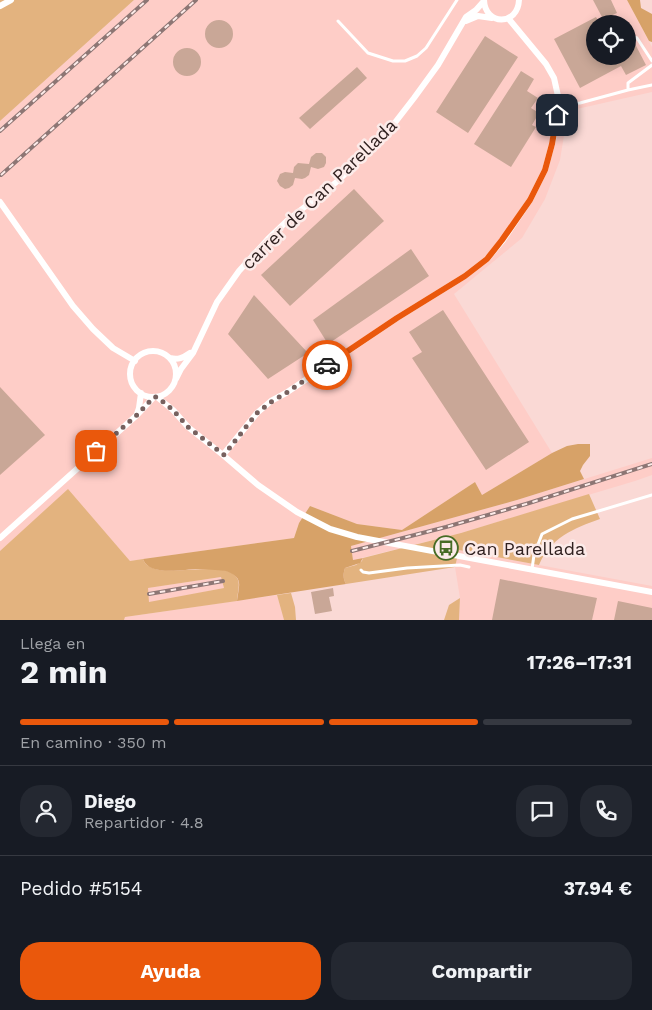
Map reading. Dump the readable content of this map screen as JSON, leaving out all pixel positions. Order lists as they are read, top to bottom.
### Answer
{
  "streets": {
    "street": ["carrer de Can Parellada"]
  },
  "places": {
    "bus stop": ["Can Parellada"]
  },
  "page": {
    "heading": ["2 min", "Llega en", "17:26–17:31"],
    "panel": [
      "Diego",
      "Repartidor · 4.8",
      "Pedido #5154",
      "37.94 €"
    ],
    "bar": "En camino · 350 m",
    "buttons": ["Ayuda", "Compartir"]
  }
}
